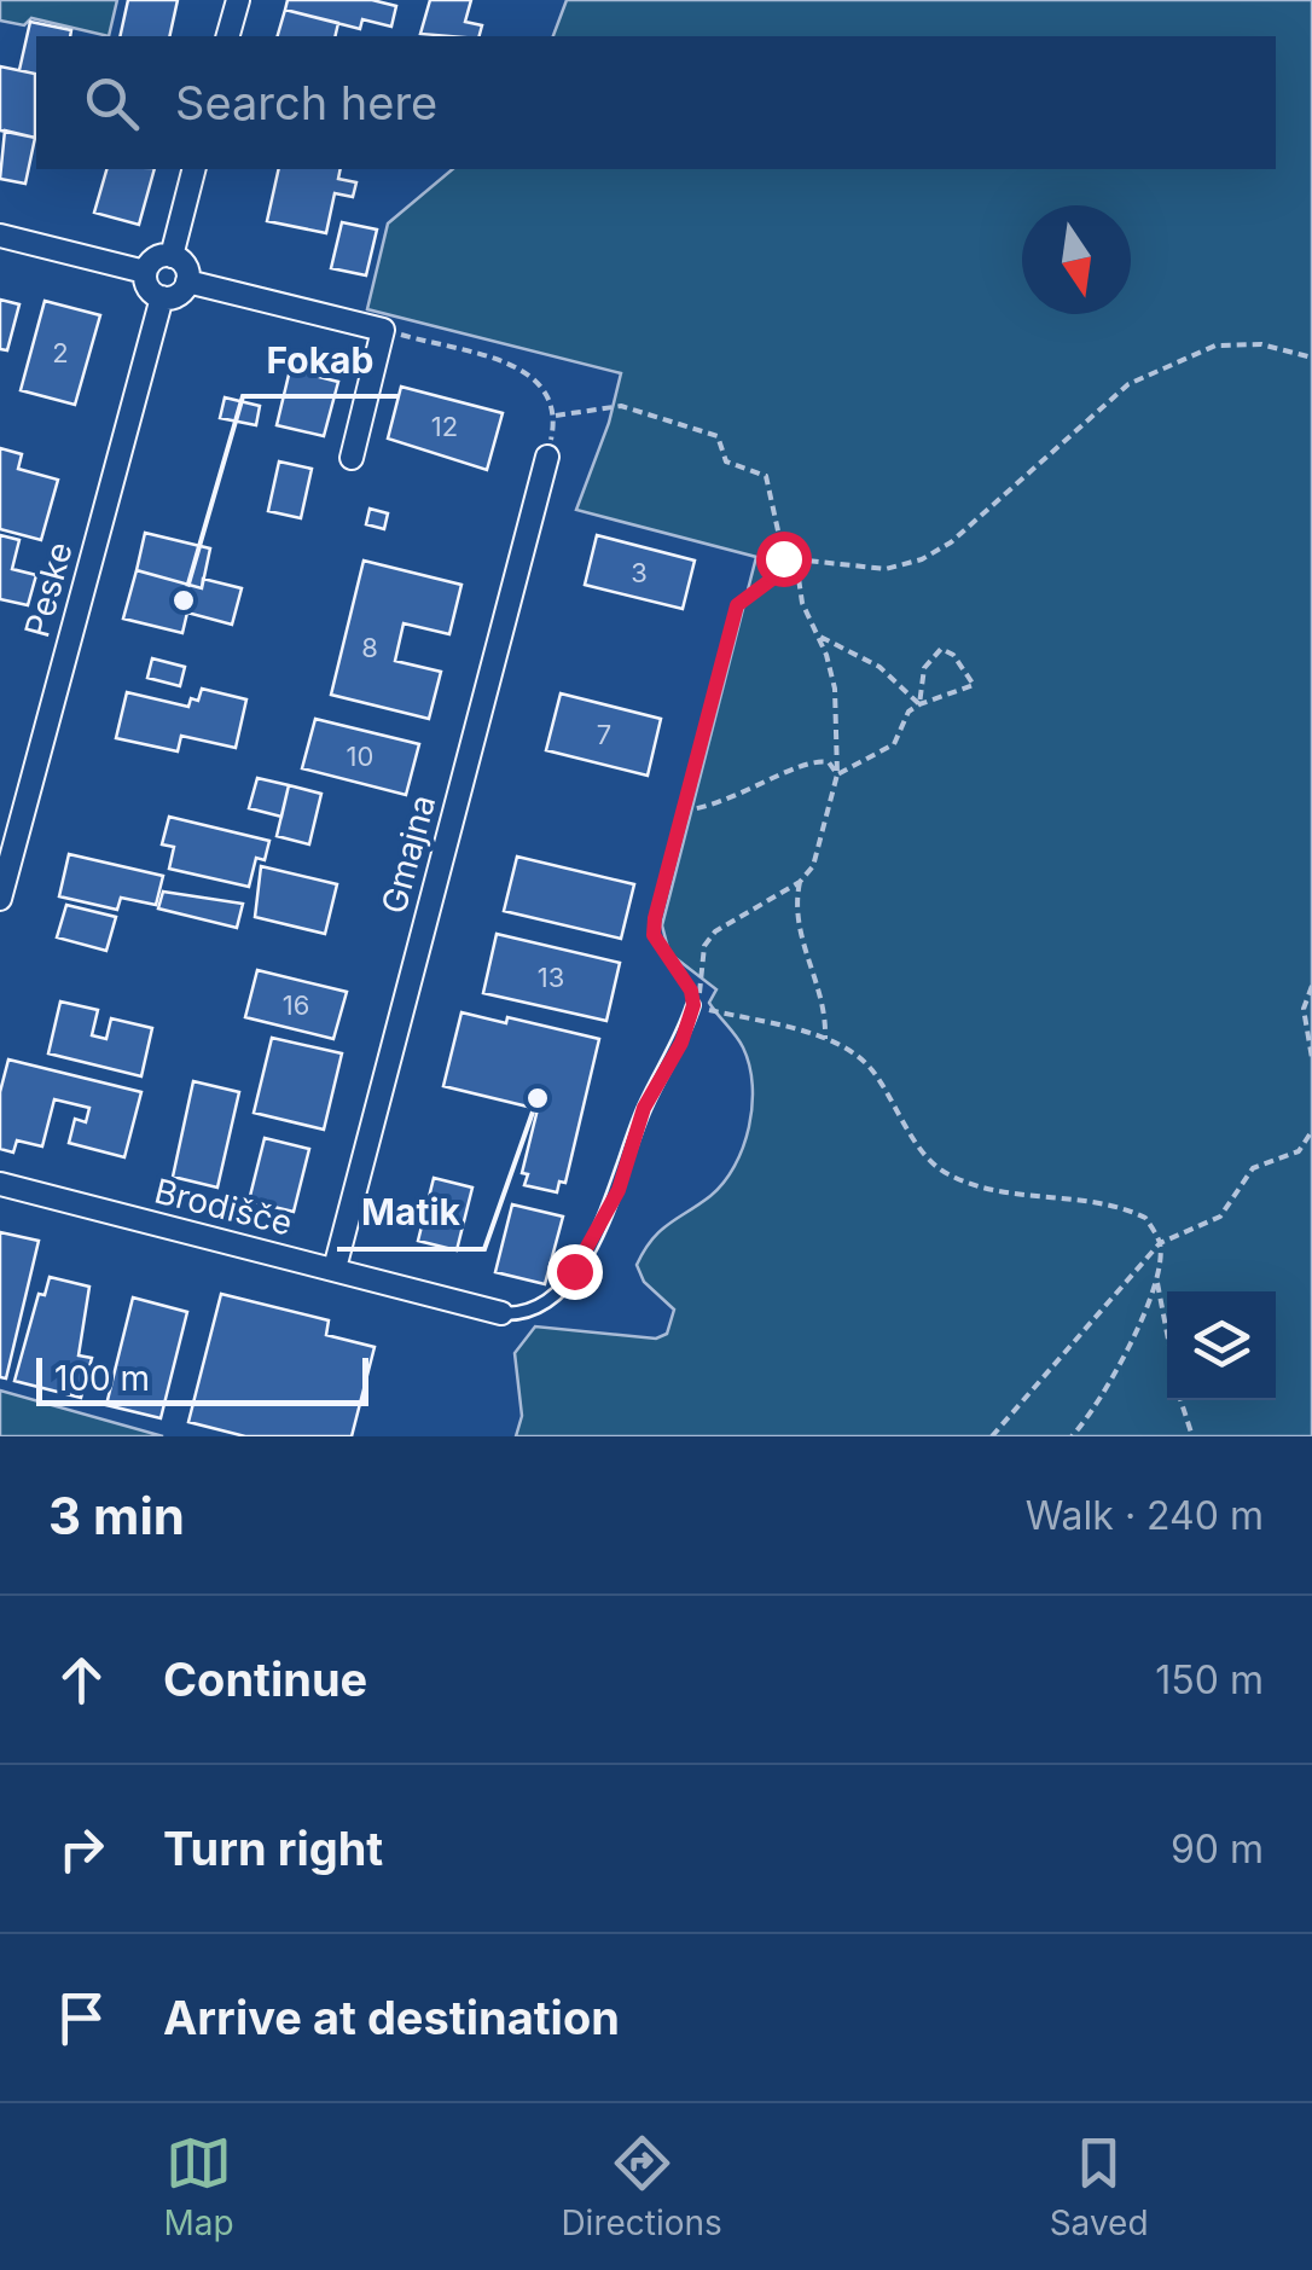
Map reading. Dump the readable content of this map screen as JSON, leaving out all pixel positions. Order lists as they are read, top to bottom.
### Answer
{
  "streets": {
    "street": ["Peske", "Gmajna", "Brodišče"]
  },
  "crossings": [
    ["Gmajna", "Brodišče"]
  ],
  "places": ["Fokab", "Matik"],
  "house_numbers": [
    "2",
    "12",
    "3",
    "8",
    "7",
    "10",
    "13",
    "16"
  ],
  "scale_bar": "100 m",
  "north": "bottom",
  "page": {
    "search": "Search here",
    "scale": "100 m",
    "heading": ["3 min", "Walk · 240 m"],
    "list": [
      ["Continue", "150 m"],
      ["Turn right", "90 m"],
      "Arrive at destination"
    ],
    "nav": ["Map", "Directions", "Saved"]
  }
}
